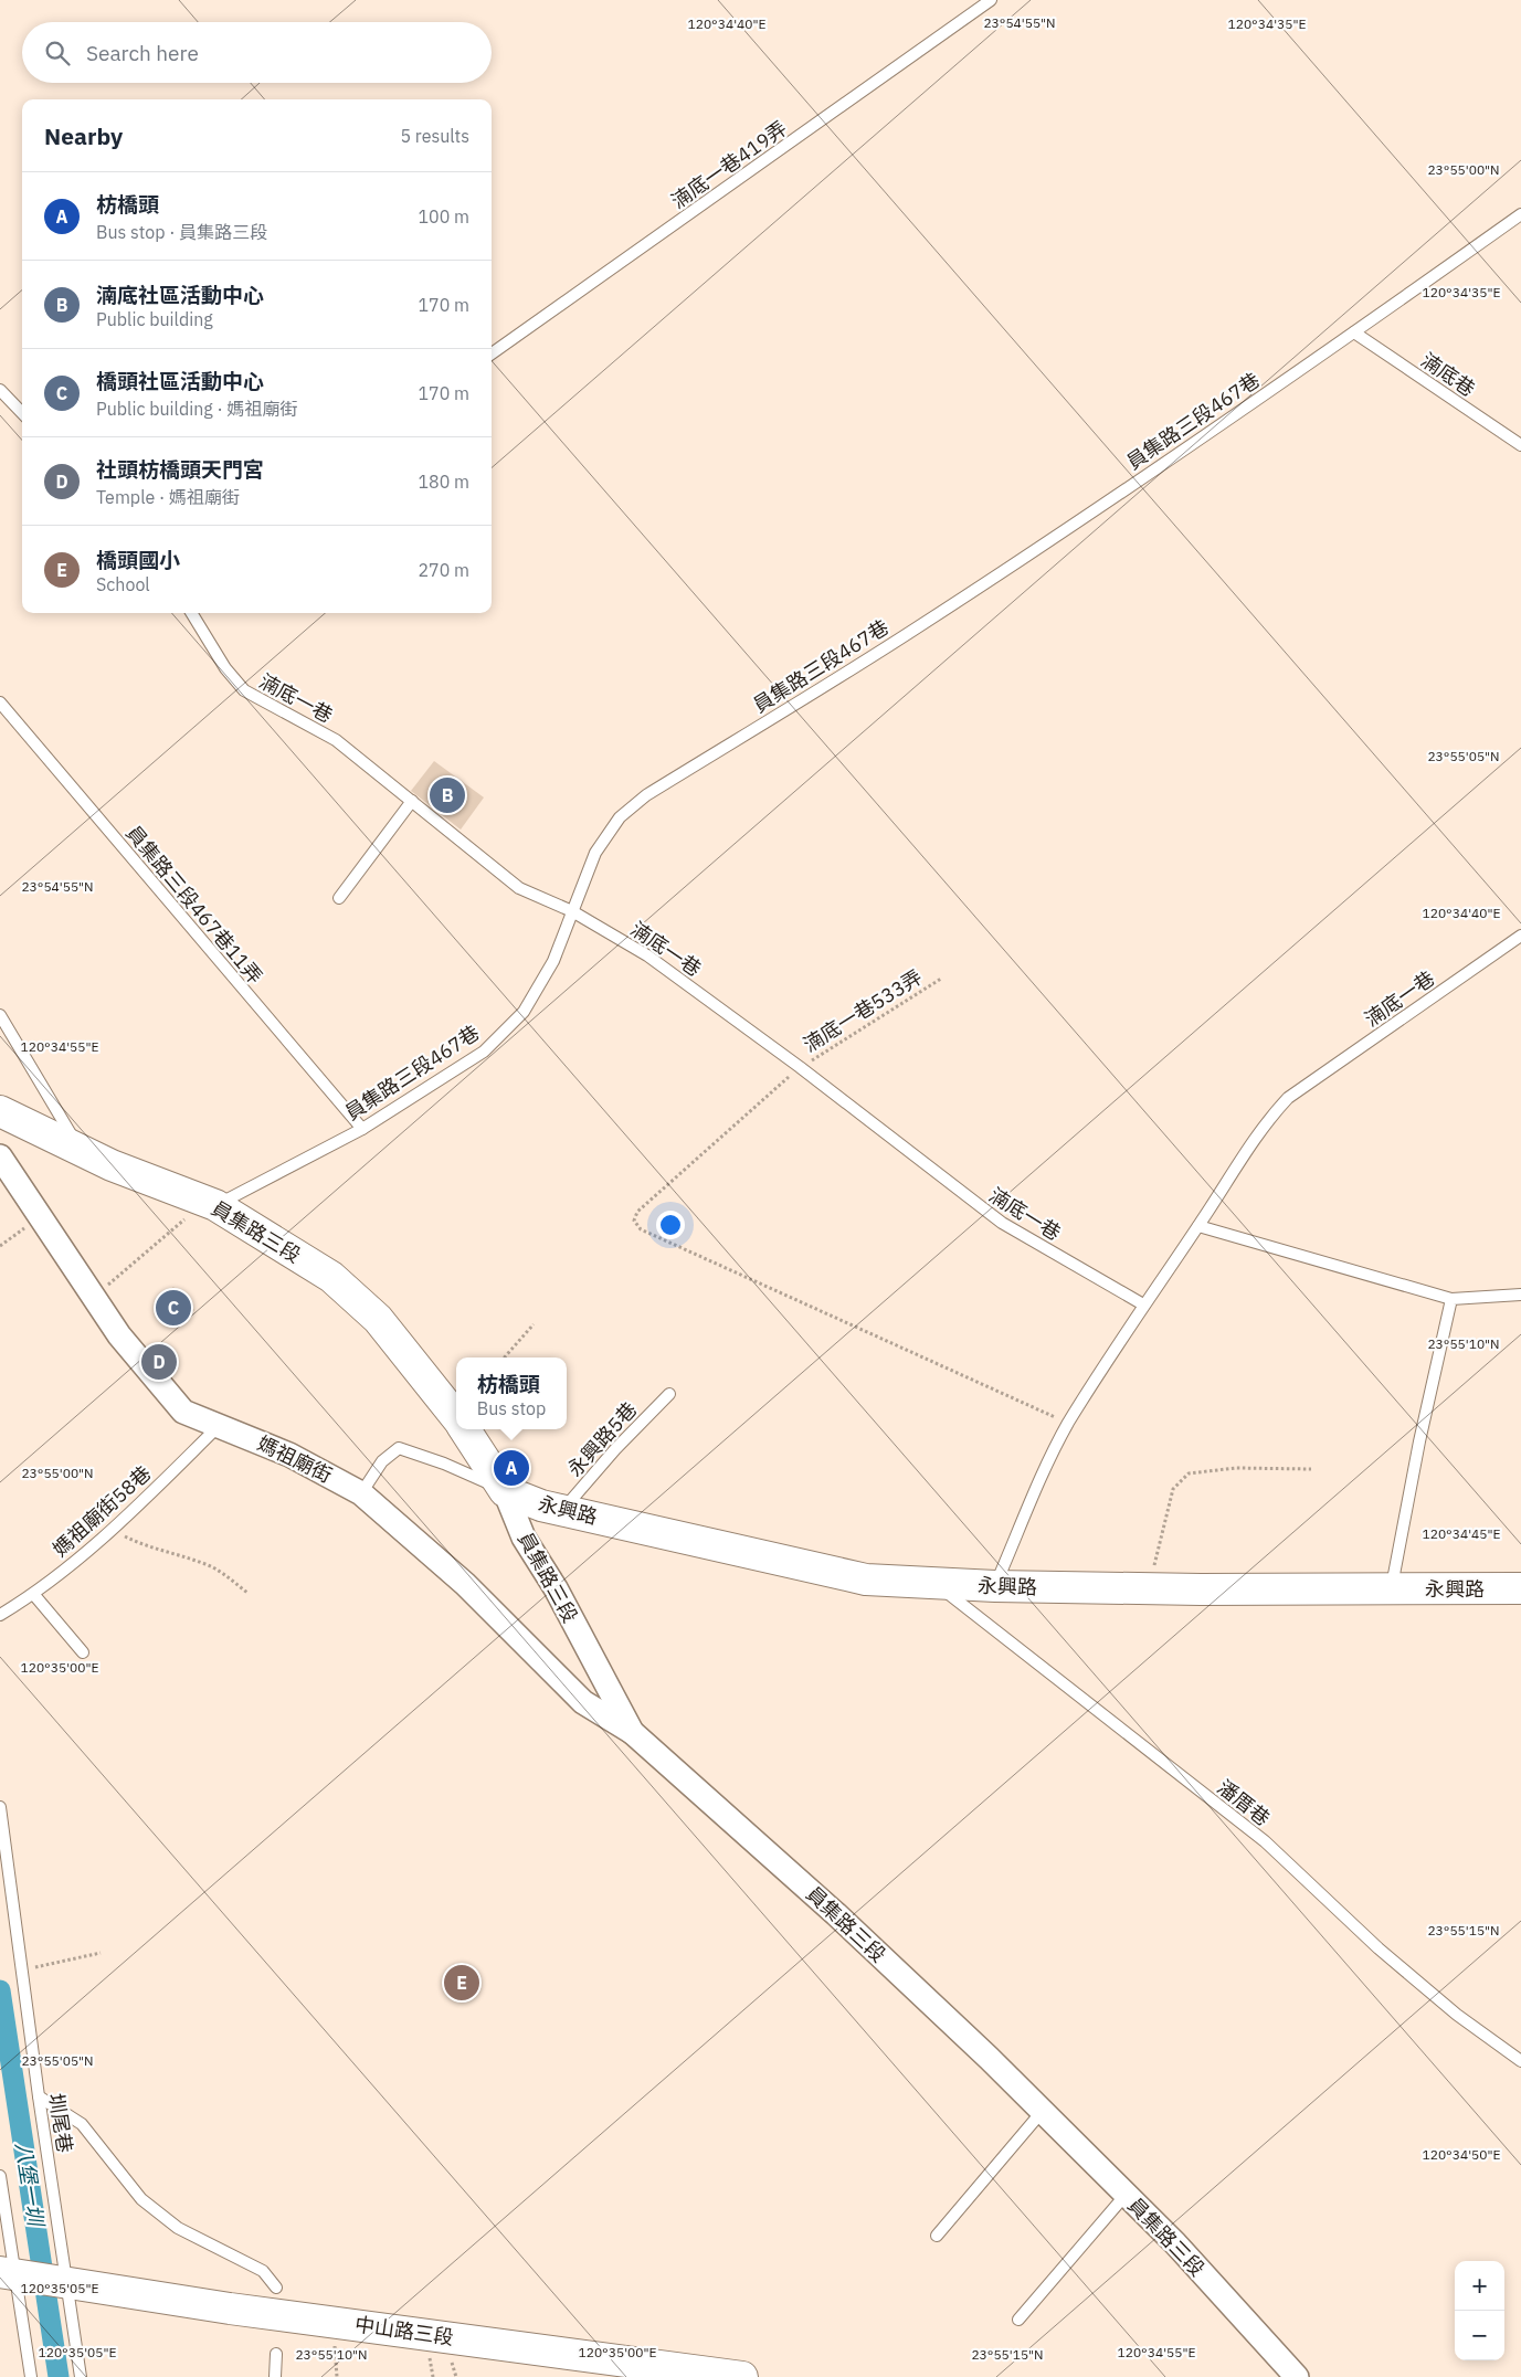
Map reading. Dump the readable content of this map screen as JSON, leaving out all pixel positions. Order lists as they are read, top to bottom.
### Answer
{
  "streets": {
    "street": [
      "員集路三段",
      "媽祖廟街",
      "永興路",
      "中山路三段"
    ],
    "lane": [
      "湳底一巷419弄",
      "湳底巷",
      "員集路三段467巷",
      "湳底一巷",
      "員集路三段467巷11弄",
      "永興路5巷",
      "媽祖廟街58巷",
      "潘厝巷",
      "圳尾巷"
    ],
    "path": ["湳底一巷533弄"]
  },
  "crossings": [
    ["湳底巷", "員集路三段467巷"],
    ["員集路三段467巷", "湳底一巷"],
    ["員集路三段467巷", "員集路三段467巷11弄"],
    ["員集路三段467巷", "員集路三段"],
    ["湳底一巷", "湳底一巷533弄"],
    ["湳底一巷", "永興路"],
    ["員集路三段", "媽祖廟街"],
    ["員集路三段", "永興路"],
    ["永興路5巷", "永興路"],
    ["媽祖廟街", "媽祖廟街58巷"],
    ["永興路", "潘厝巷"],
    ["圳尾巷", "中山路三段"]
  ],
  "water": ["八堡一圳"],
  "page": {
    "search": "Search here",
    "heading": ["Nearby", "5 results"],
    "list": [
      {
        "mark": "A",
        "name": "枋橋頭",
        "note": "Bus stop · 員集路三段",
        "value": "100 m"
      },
      {
        "mark": "B",
        "name": "湳底社區活動中心",
        "note": "Public building",
        "value": "170 m"
      },
      {
        "mark": "C",
        "name": "橋頭社區活動中心",
        "note": "Public building · 媽祖廟街",
        "value": "170 m"
      },
      {
        "mark": "D",
        "name": "社頭枋橋頭天門宮",
        "note": "Temple · 媽祖廟街",
        "value": "180 m"
      },
      {
        "mark": "E",
        "name": "橋頭國小",
        "note": "School",
        "value": "270 m"
      }
    ],
    "pins": [
      "B",
      "C",
      "D",
      "A",
      "E"
    ],
    "popup": ["枋橋頭", "Bus stop"],
    "map_buttons": ["+", "−"]
  },
  "coordinates": [
    "23°54'55\"N",
    "120°34'40\"E",
    "120°34'35\"E",
    "23°55'00\"N",
    "23°55'05\"N",
    "120°34'55\"E",
    "23°55'10\"N",
    "120°34'45\"E",
    "120°35'00\"E",
    "23°55'15\"N",
    "120°34'50\"E",
    "120°35'05\"E"
  ]
}
